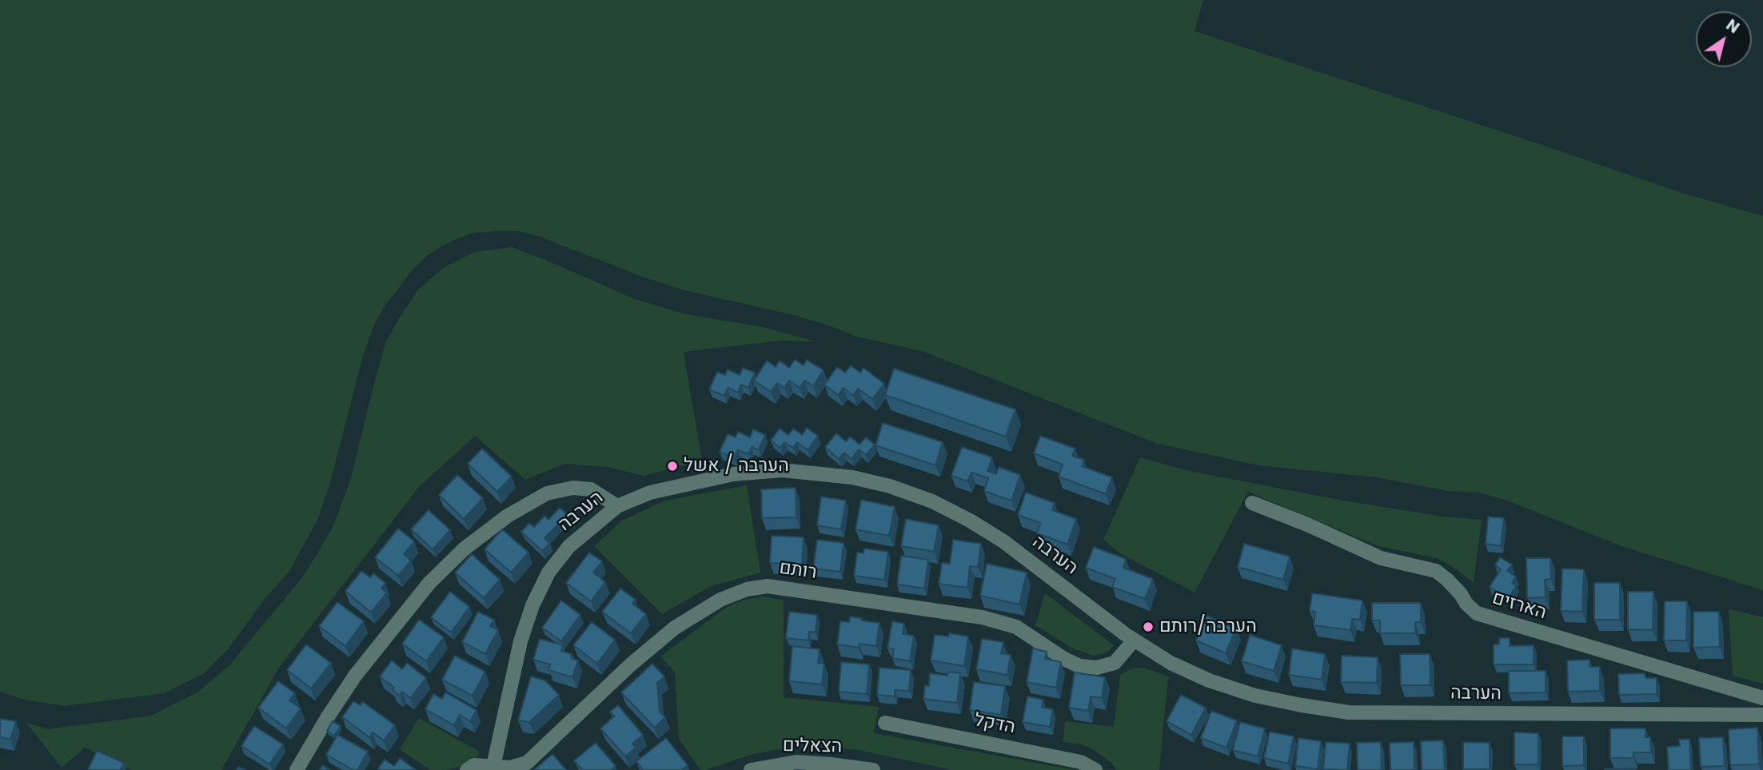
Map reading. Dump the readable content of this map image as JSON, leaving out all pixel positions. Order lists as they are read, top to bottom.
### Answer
{
  "streets": {
    "street": [
      "הערבה",
      "רותם",
      "הארזים",
      "הדקל",
      "הצאלים"
    ]
  },
  "crossings": [
    ["הערבה", "רותם"]
  ],
  "places": ["הערבה / אשל", "הערבה/רותם"],
  "north": "top right"
}
